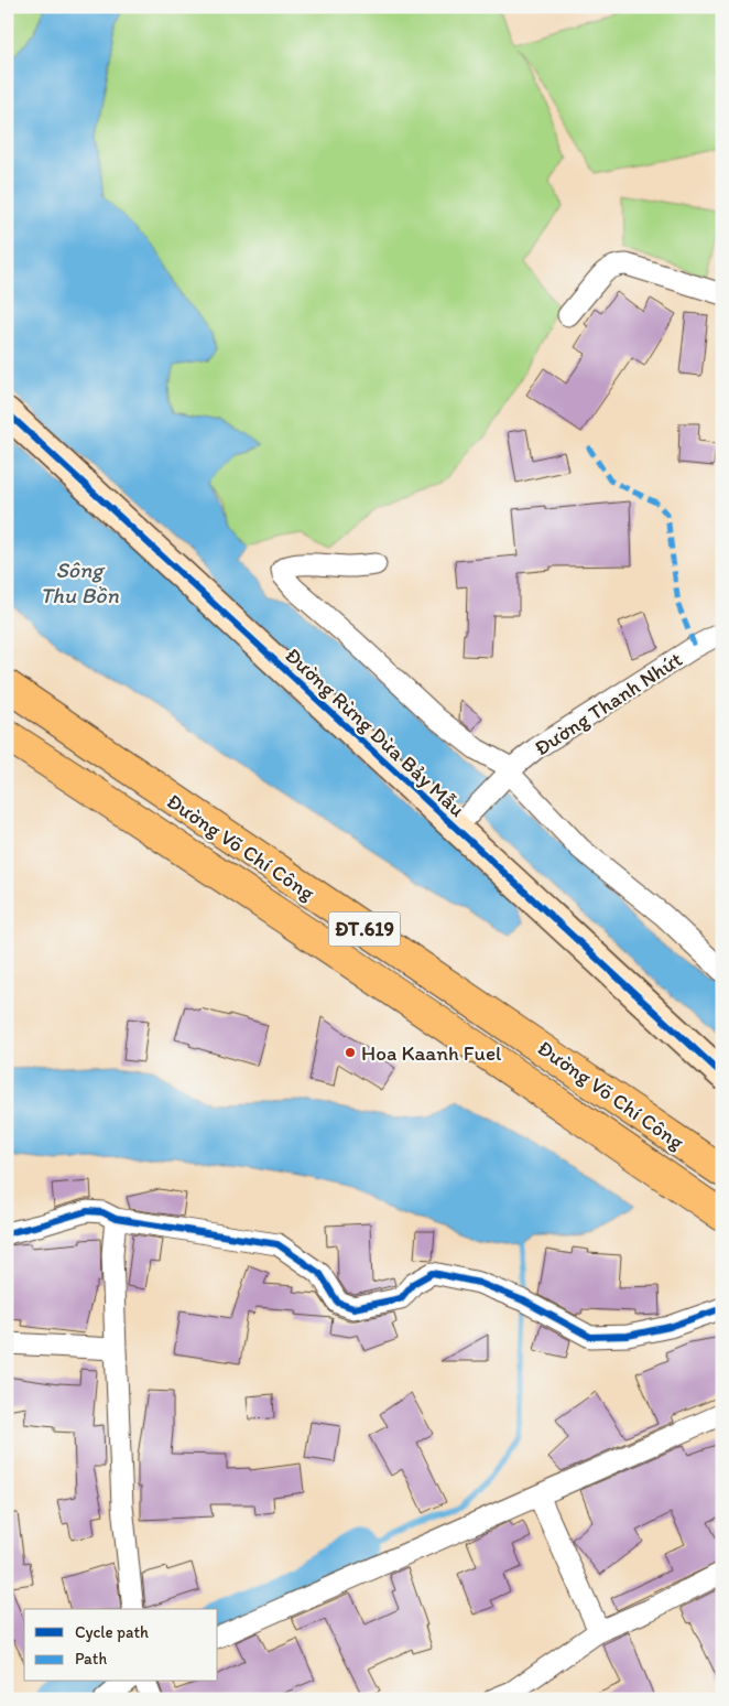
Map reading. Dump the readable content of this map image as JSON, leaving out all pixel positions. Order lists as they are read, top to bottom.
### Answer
{
  "streets": {
    "main road": ["Đường Võ Chí Công", "ĐT.619"],
    "street": ["Đường Thanh Nhứt", "Đường Rừng Dừa Bảy Mẫu"]
  },
  "crossings": [
    ["Đường Thanh Nhứt", "Đường Rừng Dừa Bảy Mẫu"]
  ],
  "water": ["Sông Thu Bồn"],
  "places": ["Hoa Kaanh Fuel"],
  "legend": ["Cycle path", "Path"]
}
